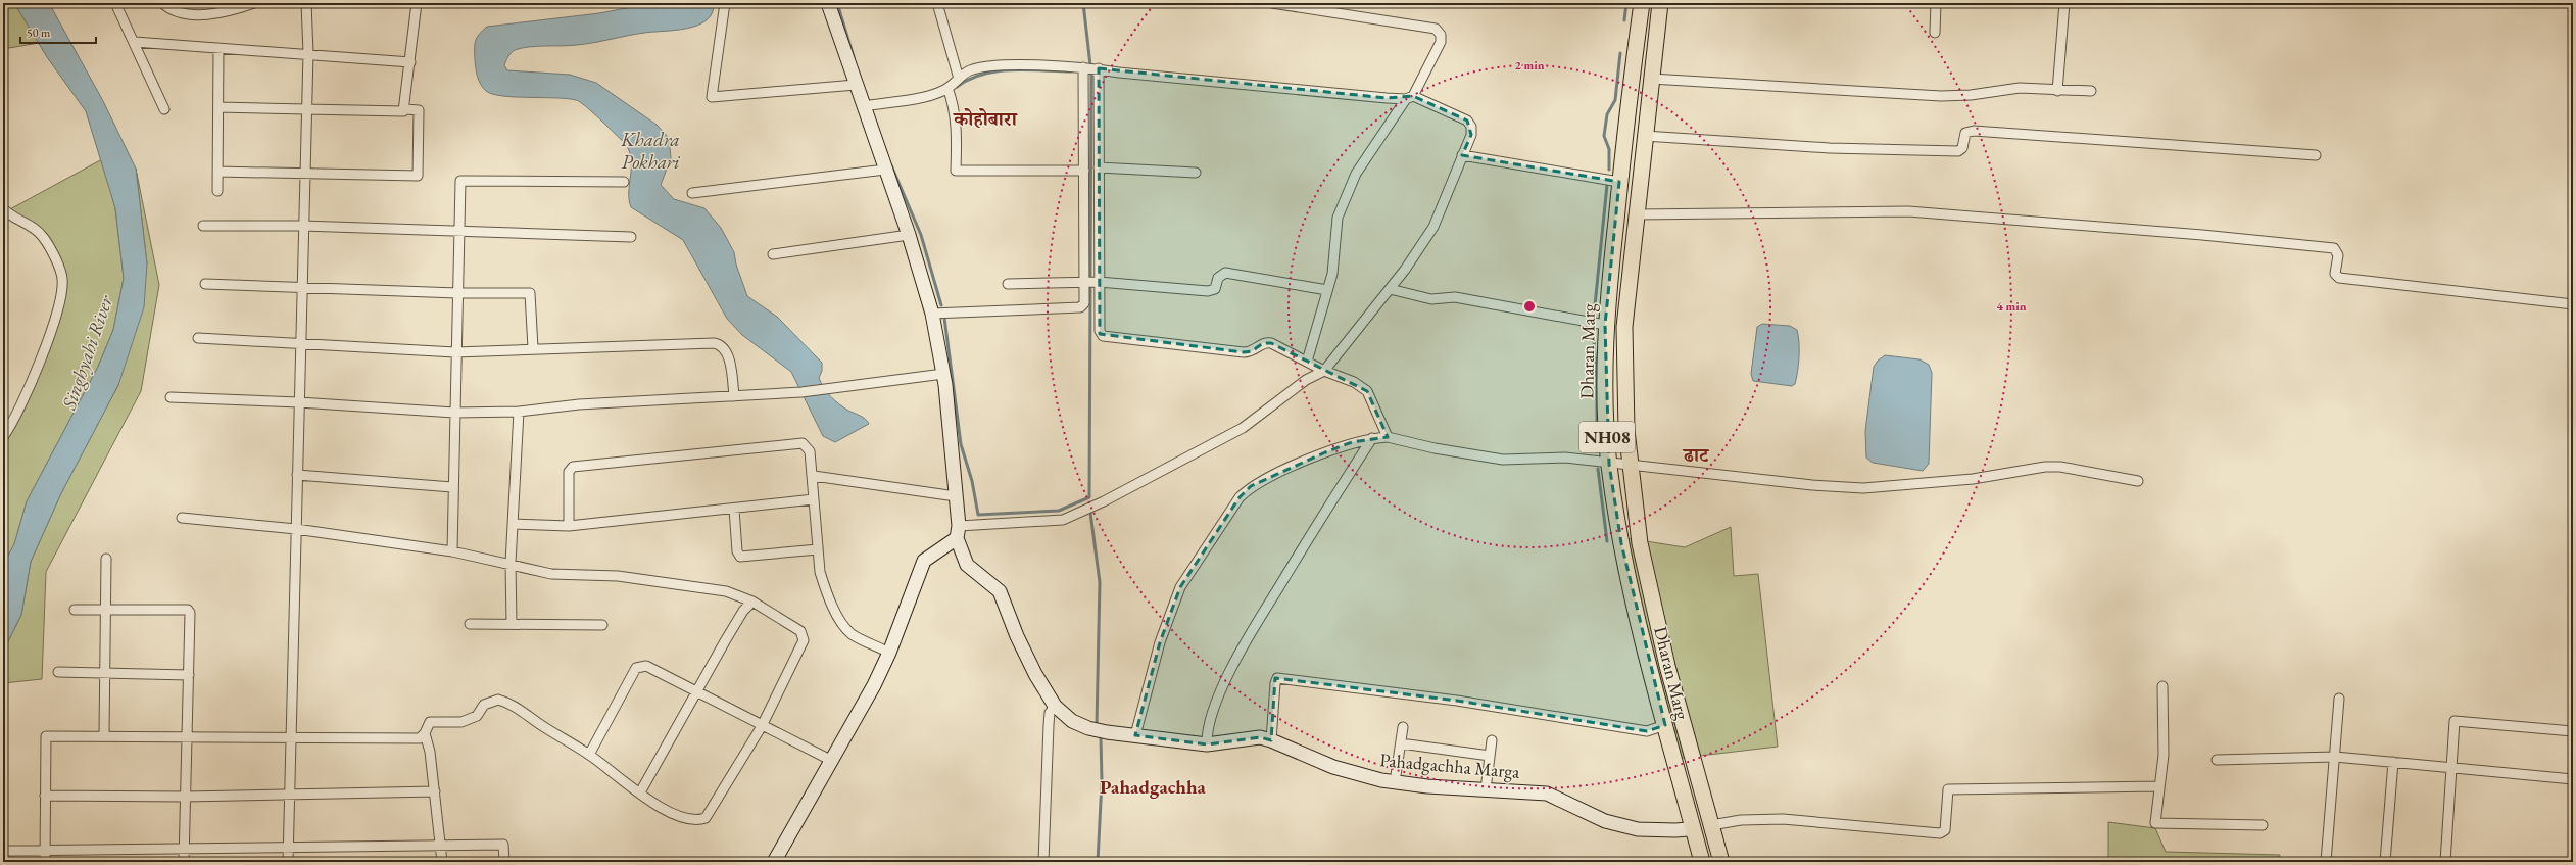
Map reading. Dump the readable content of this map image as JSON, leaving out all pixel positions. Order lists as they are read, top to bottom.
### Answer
{
  "streets": {
    "main road": ["Dharan Marg", "NH08"],
    "street": ["Pahadgachha Marga"]
  },
  "crossings": [
    ["Dharan Marg", "Pahadgachha Marga"]
  ],
  "districts": ["कोहोबारा", "ढाट", "Pahadgachha"],
  "water": ["Khadra Pokhari", "Singhyahi River"],
  "scale_bar": "50 m",
  "rings": ["2 min", "4 min"]
}
